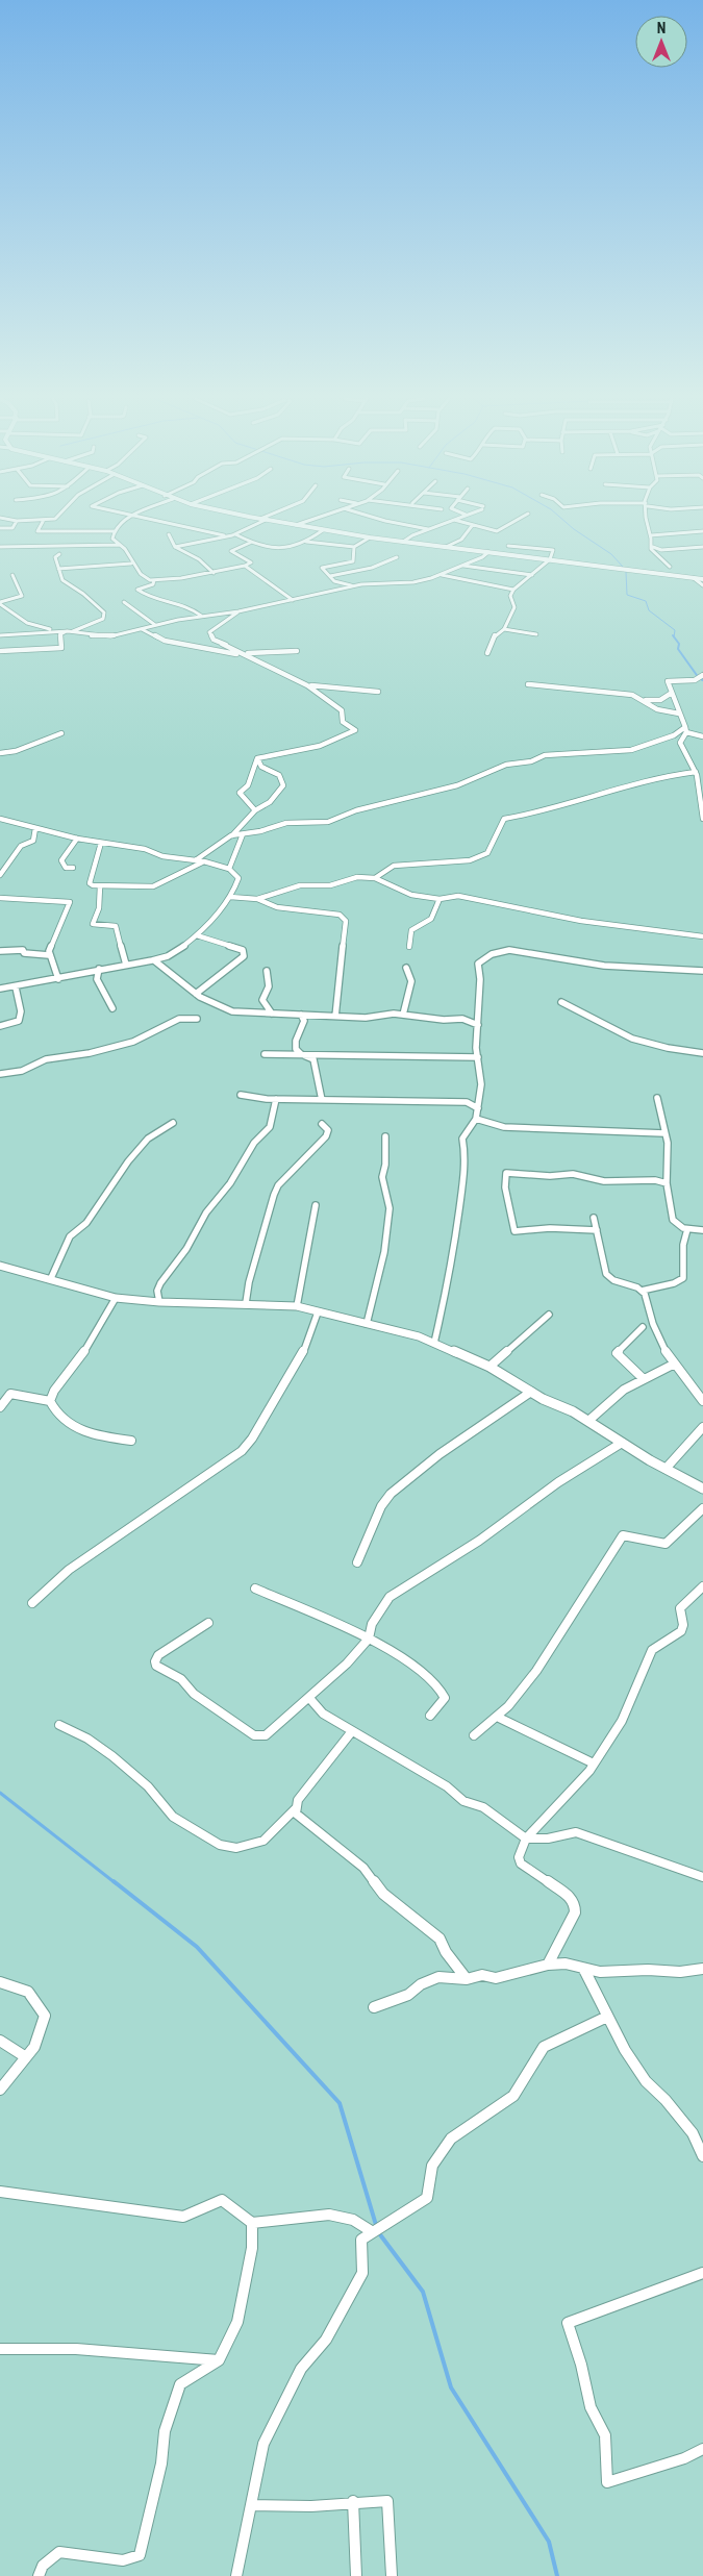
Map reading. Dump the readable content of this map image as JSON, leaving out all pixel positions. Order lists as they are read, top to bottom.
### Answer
{
  "north": "top"
}
